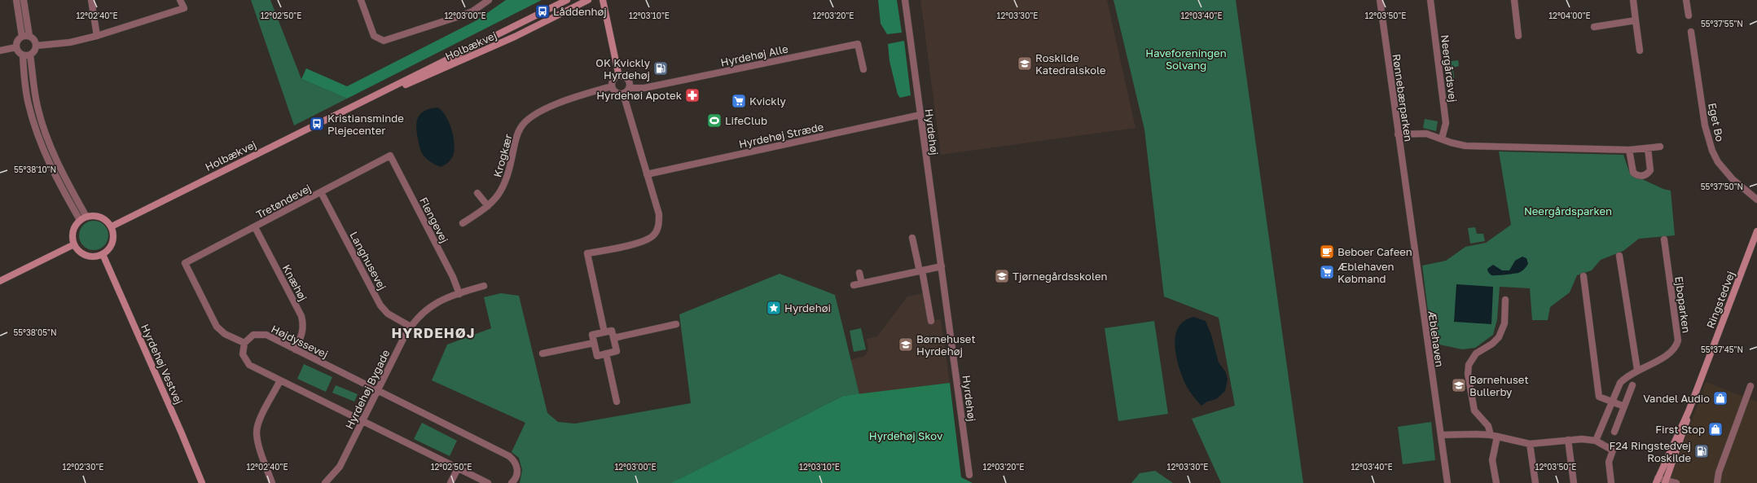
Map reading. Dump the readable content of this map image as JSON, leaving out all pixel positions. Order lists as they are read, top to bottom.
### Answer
{
  "streets": {
    "street": [
      "Holbækvej",
      "Hyrdehøj Alle",
      "Neergårdsvej",
      "Rønnebærparken",
      "Eget Bo",
      "Hyrdehøj",
      "Hyrdehøj Stræde",
      "Krogkær",
      "Tretøndevej",
      "Flengevej",
      "Langhusevej",
      "Knæhøj",
      "Ringstedvej",
      "Ejboparken",
      "Æblehaven",
      "Højdyssevej",
      "Hyrdehøj Vestvej",
      "Hyrdehøj Bygade"
    ]
  },
  "crossings": [
    ["Holbækvej", "Hyrdehøj Vestvej"],
    ["Hyrdehøj Alle", "Krogkær"],
    ["Rønnebærparken", "Æblehaven"],
    ["Hyrdehøj", "Hyrdehøj Stræde"],
    ["Tretøndevej", "Flengevej"],
    ["Tretøndevej", "Langhusevej"],
    ["Tretøndevej", "Knæhøj"],
    ["Tretøndevej", "Højdyssevej"],
    ["Flengevej", "Hyrdehøj Bygade"],
    ["Langhusevej", "Hyrdehøj Bygade"],
    ["Knæhøj", "Højdyssevej"],
    ["Højdyssevej", "Hyrdehøj Bygade"]
  ],
  "districts": ["HYRDEHØJ"],
  "parks": ["Haveforeningen Solvang", "Neergårdsparken", "Hyrdehøj Skov"],
  "places": {
    "bus stop": ["Låddenhøj", "Kristiansminde Plejecenter"],
    "school or university": [
      "Roskilde Katedralskole",
      "Tjørnegårdsskolen",
      "Børnehuset Hyrdehøj",
      "Børnehuset Bullerby"
    ],
    "fuel station": ["OK Kvickly Hyrdehøj", "F24 Ringstedvej Roskilde"],
    "pharmacy": ["Hyrdehøi Apotek"],
    "supermarket": ["Kvickly", "Æblehaven Købmand"],
    "sports": ["LifeClub"],
    "cafe": ["Beboer Cafeen"],
    "place": ["Hyrdehøi"],
    "shop": ["Vandel Audio", "First Stop"]
  },
  "coordinates": [
    "12°02'40\"E",
    "12°02'50\"E",
    "12°03'00\"E",
    "12°03'10\"E",
    "12°03'20\"E",
    "12°03'30\"E",
    "12°03'40\"E",
    "12°03'50\"E",
    "12°04'00\"E",
    "55°37'55\"N",
    "55°38'10\"N",
    "55°37'50\"N",
    "55°38'05\"N",
    "55°37'45\"N",
    "12°02'30\"E"
  ]
}
